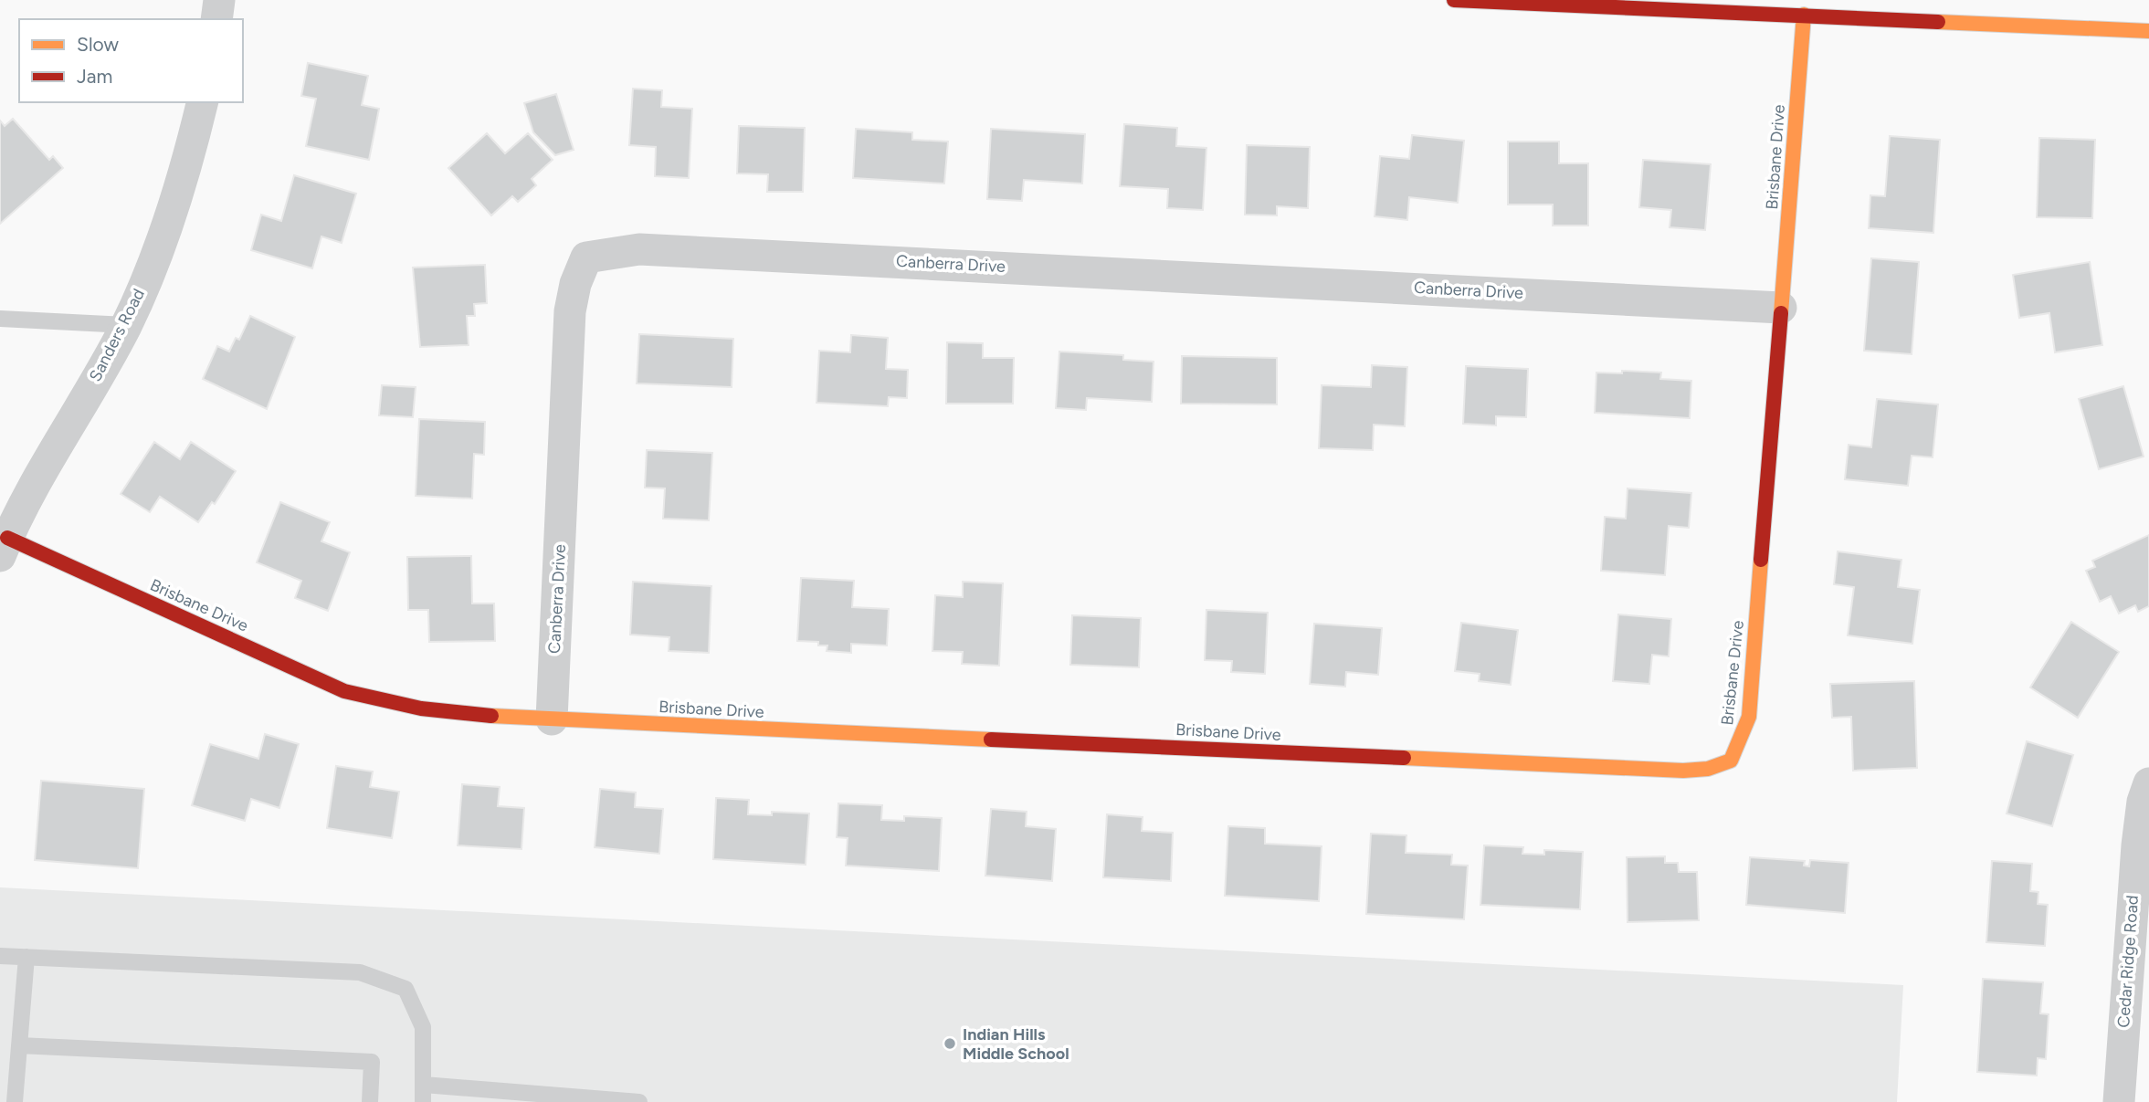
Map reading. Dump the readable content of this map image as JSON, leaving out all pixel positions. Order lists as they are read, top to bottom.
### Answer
{
  "streets": {
    "street": [
      "Brisbane Drive",
      "Canberra Drive",
      "Sanders Road",
      "Cedar Ridge Road"
    ]
  },
  "crossings": [
    ["Brisbane Drive", "Canberra Drive"],
    ["Brisbane Drive", "Sanders Road"]
  ],
  "places": ["Indian Hills Middle School"],
  "legend": ["Slow", "Jam"]
}
